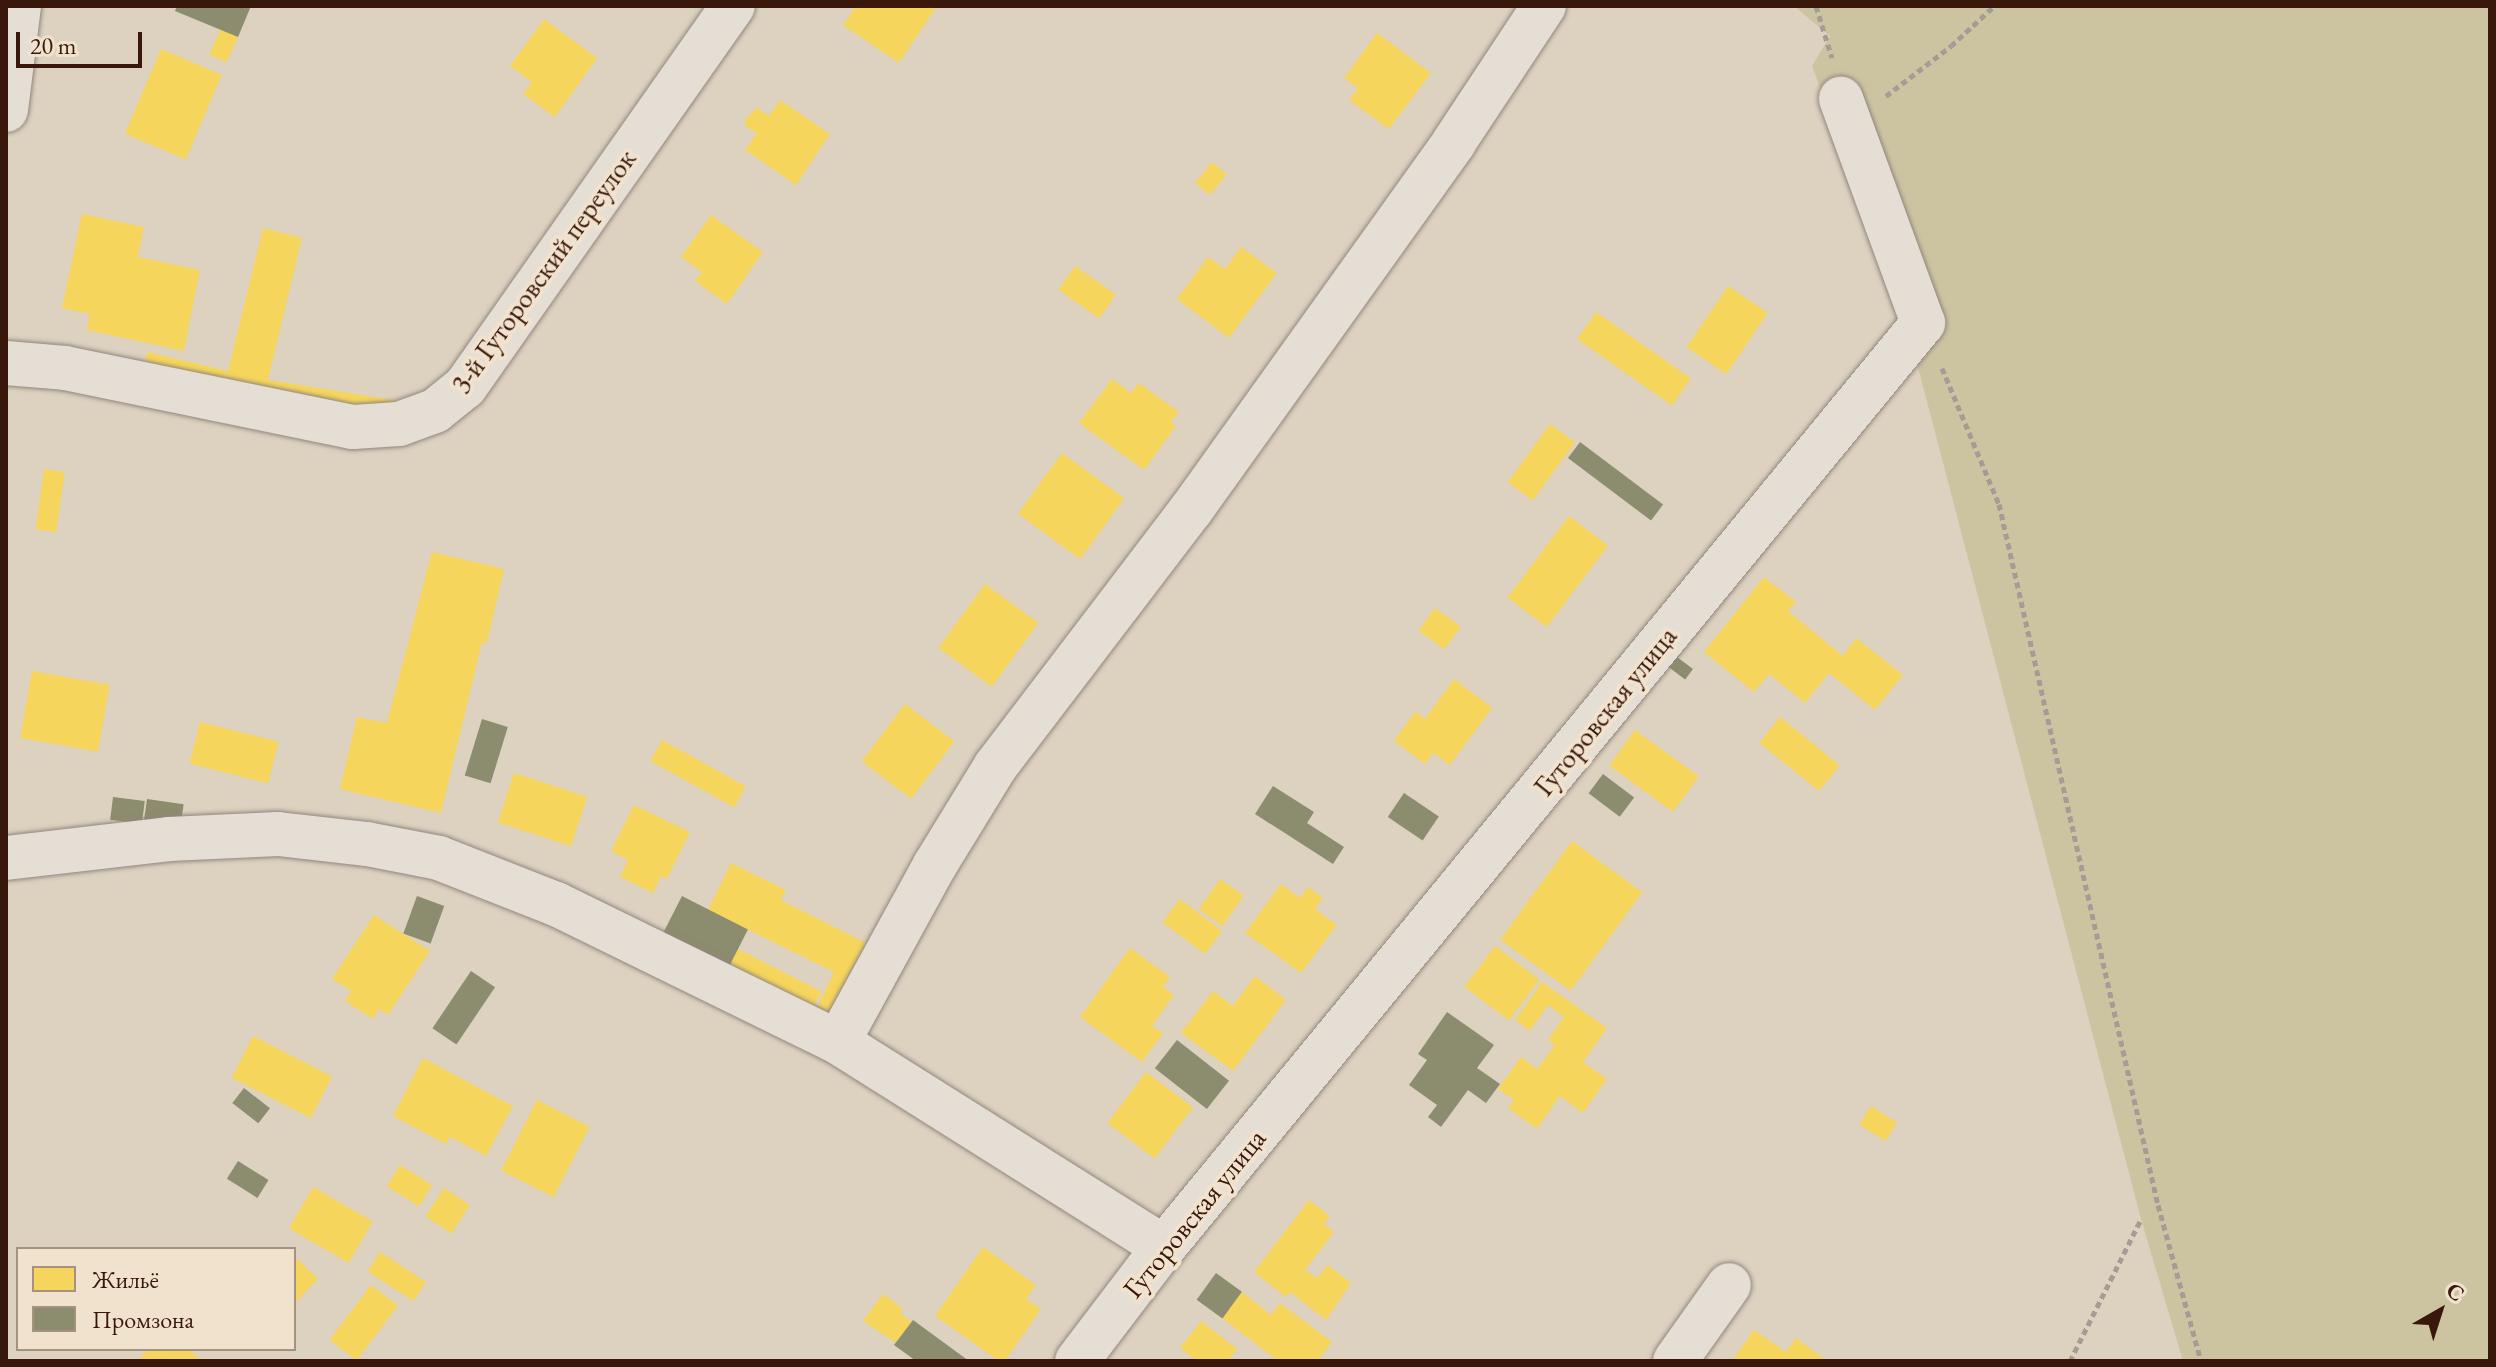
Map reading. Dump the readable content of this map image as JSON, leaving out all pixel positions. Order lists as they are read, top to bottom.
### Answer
{
  "streets": {
    "street": ["3-й Гуторовский переулок", "Гуторовская улица"]
  },
  "legend": ["Жильё", "Промзона"],
  "scale_bar": "20 m",
  "north": "top right"
}
